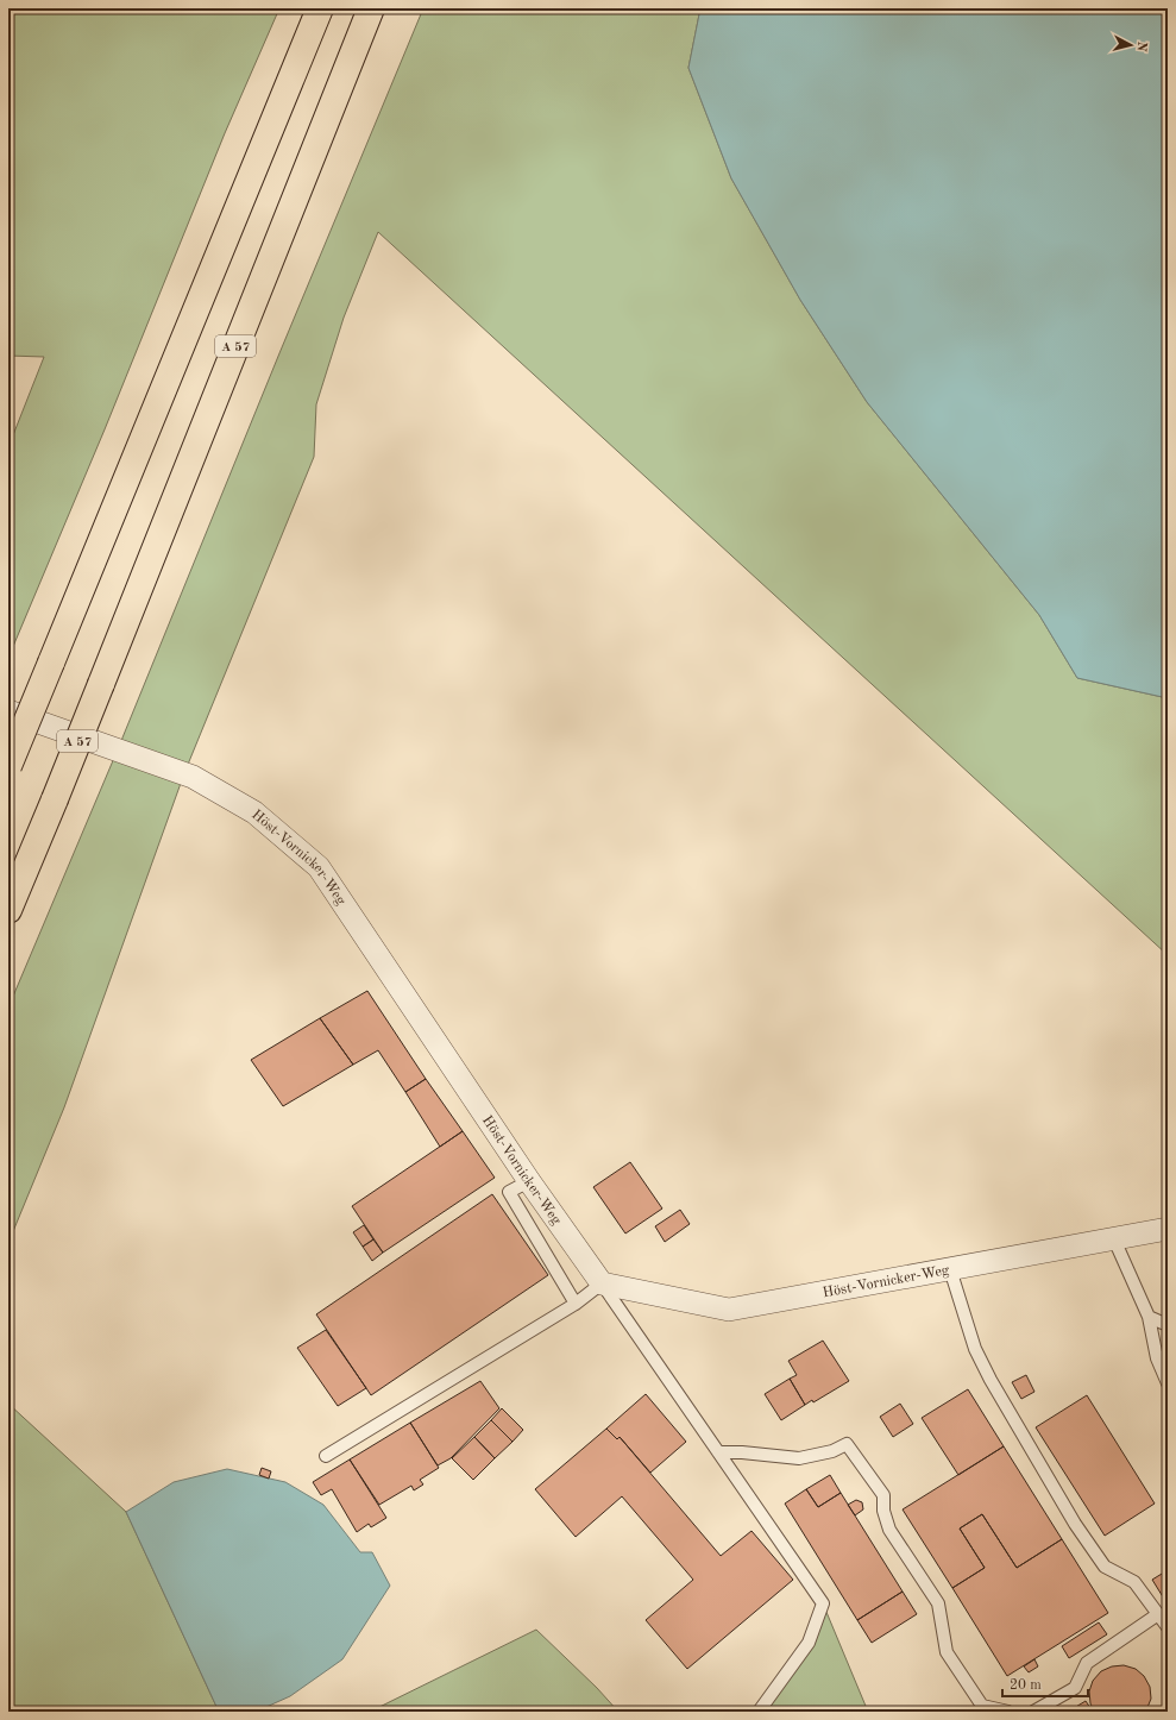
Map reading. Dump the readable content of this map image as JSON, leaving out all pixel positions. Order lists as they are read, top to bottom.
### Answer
{
  "streets": {
    "highway": ["A 57"],
    "street": ["Höst-Vornicker-Weg"]
  },
  "scale_bar": "20 m",
  "north": "right"
}
